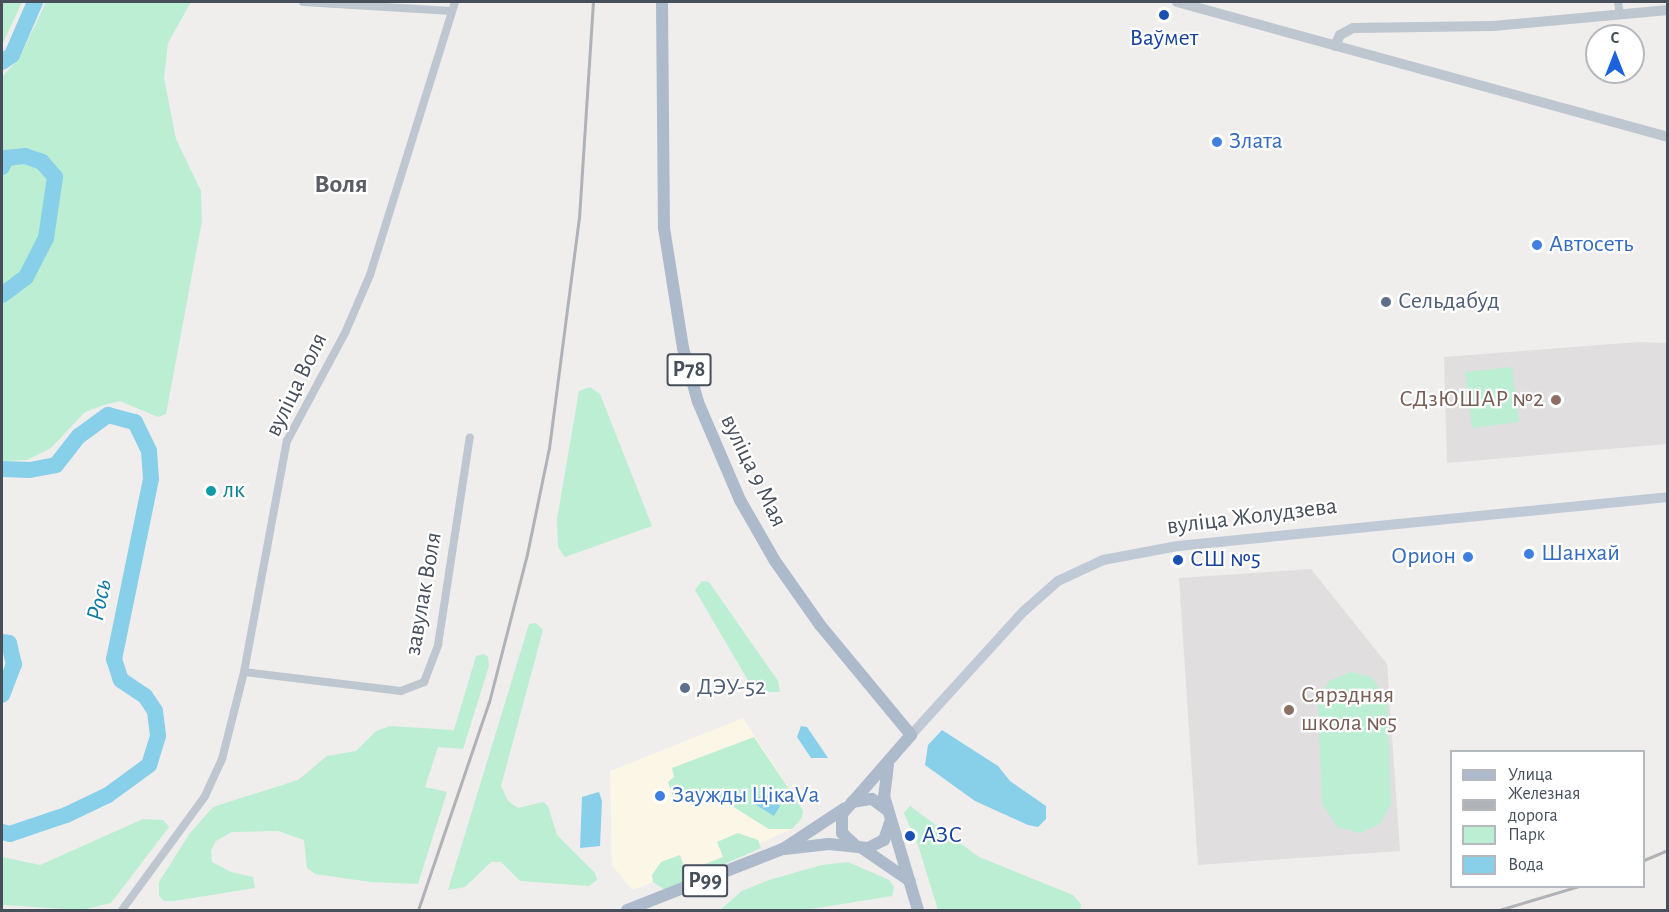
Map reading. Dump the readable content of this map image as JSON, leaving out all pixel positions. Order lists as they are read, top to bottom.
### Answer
{
  "streets": {
    "main road": [
      "Р78",
      "вуліца 9 Мая",
      "вуліца Жолудзева",
      "Р99"
    ],
    "street": ["вуліца Воля", "завулак Воля"]
  },
  "crossings": [
    ["вуліца Воля", "завулак Воля"],
    ["вуліца 9 Мая", "вуліца Жолудзева"]
  ],
  "districts": ["Воля"],
  "water": ["Рось"],
  "places": [
    "Ваўмет",
    "Злата",
    "Автосеть",
    "Сельдабуд",
    "СДзЮШАР №2",
    "лк",
    "Шанхай",
    "Орион",
    "СШ №5",
    "ДЭУ-52",
    "Сярэдняя школа №5",
    "Заужды ЦікаVа",
    "АЗС"
  ],
  "legend": [
    "Улица",
    "Железная дорога",
    "Парк",
    "Вода"
  ],
  "north": "top"
}
